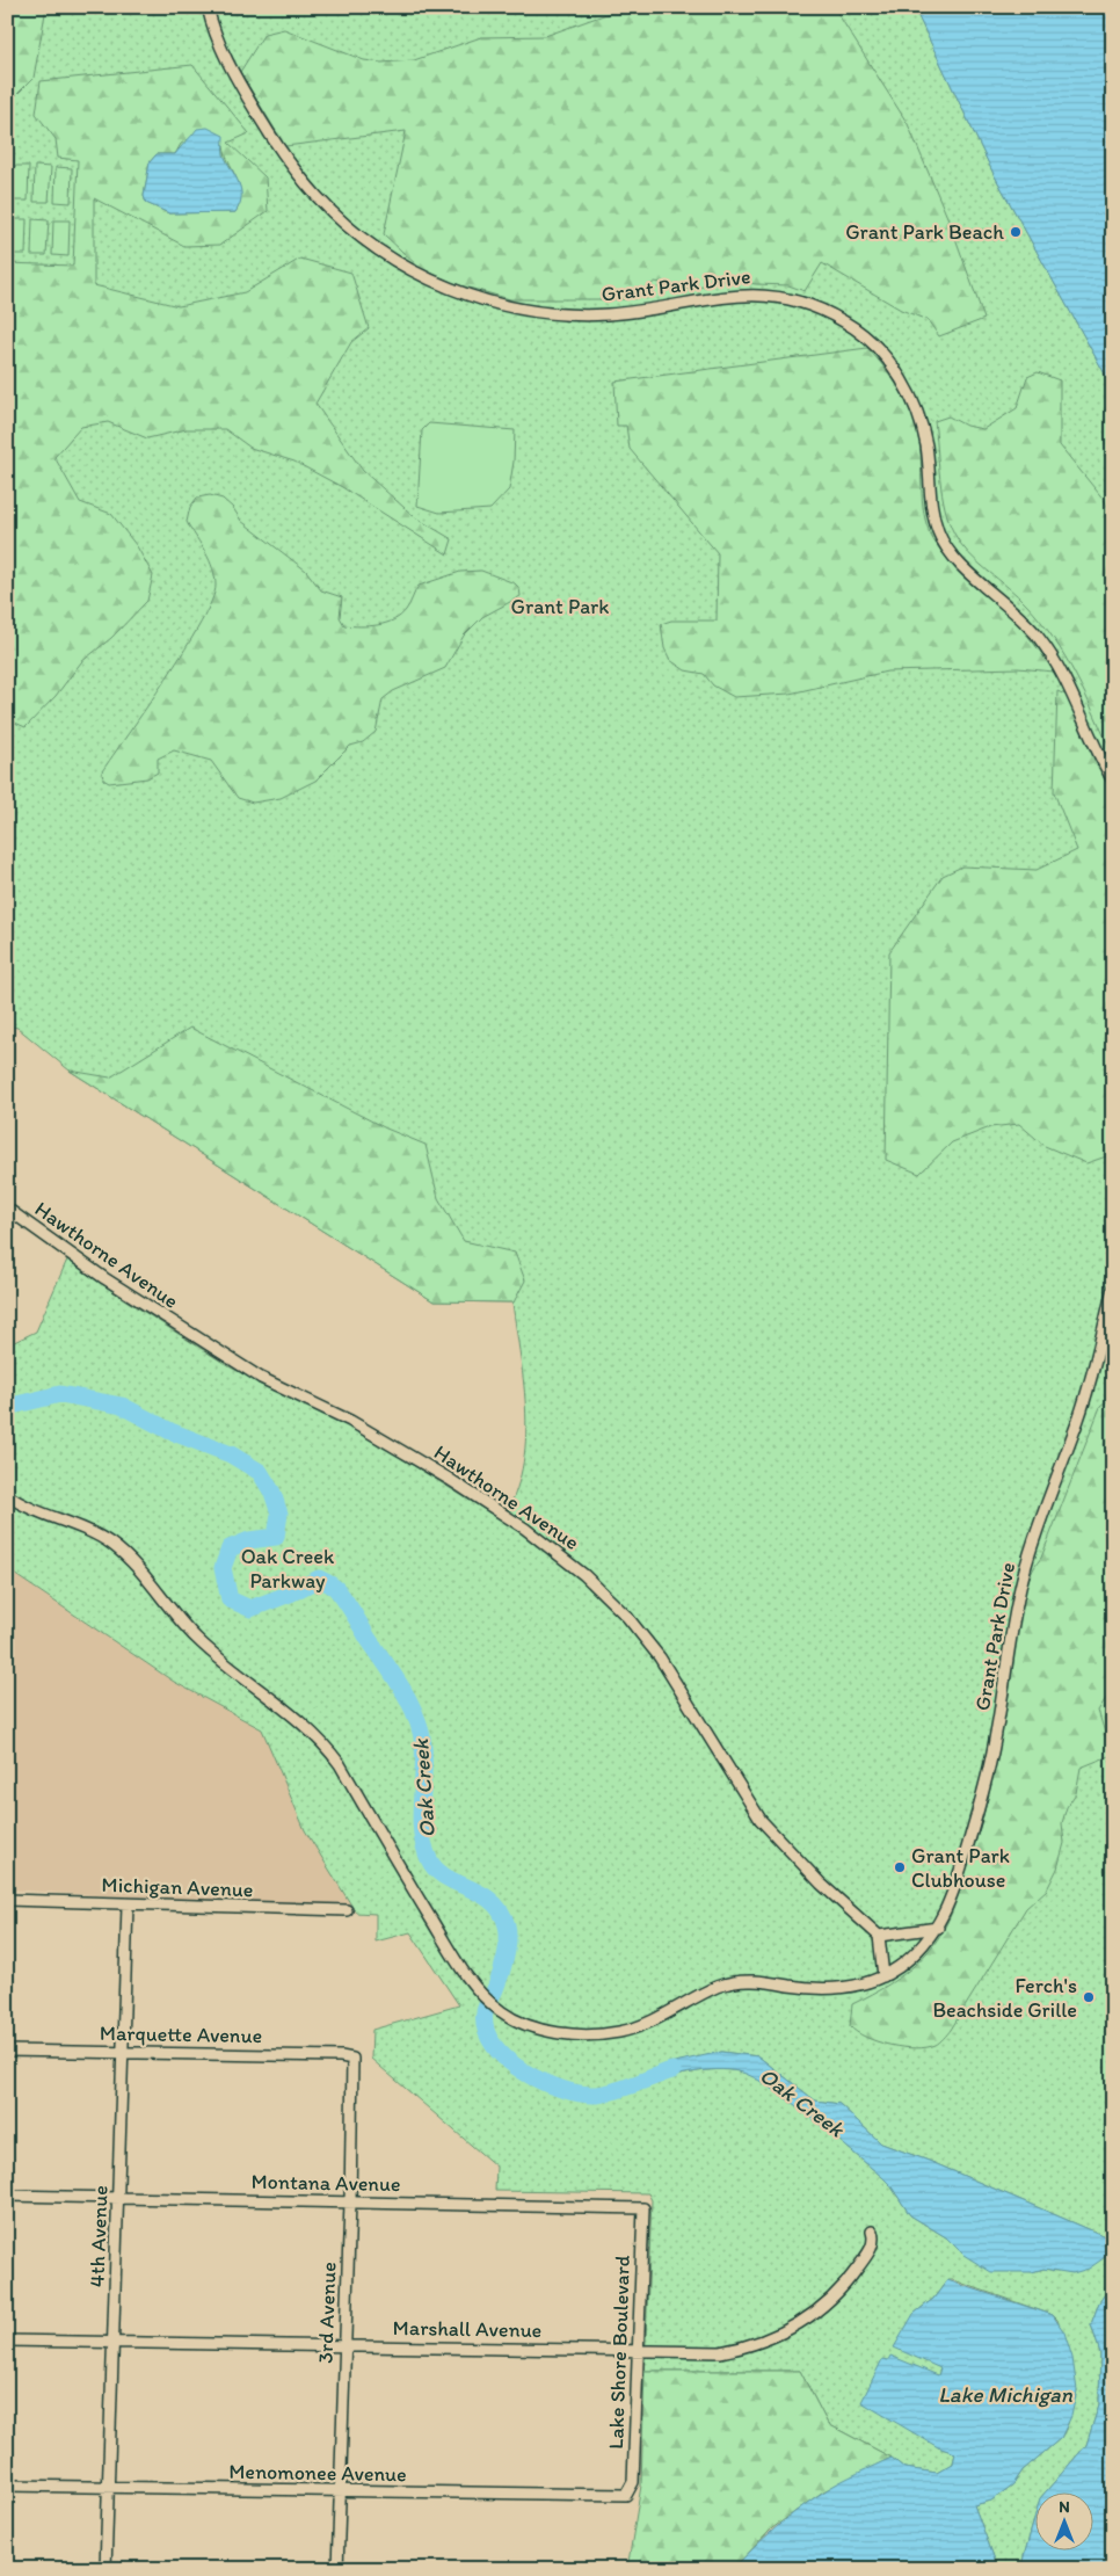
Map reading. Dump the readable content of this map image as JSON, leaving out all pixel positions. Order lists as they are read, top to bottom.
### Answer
{
  "streets": {
    "street": [
      "Grant Park Drive",
      "Hawthorne Avenue",
      "Michigan Avenue",
      "Marquette Avenue",
      "Montana Avenue",
      "4th Avenue",
      "3rd Avenue",
      "Marshall Avenue",
      "Lake Shore Boulevard",
      "Menomonee Avenue"
    ]
  },
  "crossings": [
    ["Michigan Avenue", "4th Avenue"],
    ["Marquette Avenue", "4th Avenue"],
    ["Marquette Avenue", "3rd Avenue"],
    ["Montana Avenue", "4th Avenue"],
    ["Montana Avenue", "3rd Avenue"],
    ["Montana Avenue", "Lake Shore Boulevard"],
    ["4th Avenue", "Marshall Avenue"],
    ["4th Avenue", "Menomonee Avenue"],
    ["3rd Avenue", "Marshall Avenue"],
    ["3rd Avenue", "Menomonee Avenue"],
    ["Marshall Avenue", "Lake Shore Boulevard"],
    ["Lake Shore Boulevard", "Menomonee Avenue"]
  ],
  "water": ["Oak Creek", "Lake Michigan"],
  "parks": ["Grant Park", "Oak Creek Parkway"],
  "places": ["Grant Park Beach", "Grant Park Clubhouse", "Ferch's Beachside Grille"],
  "north": "top"
}
